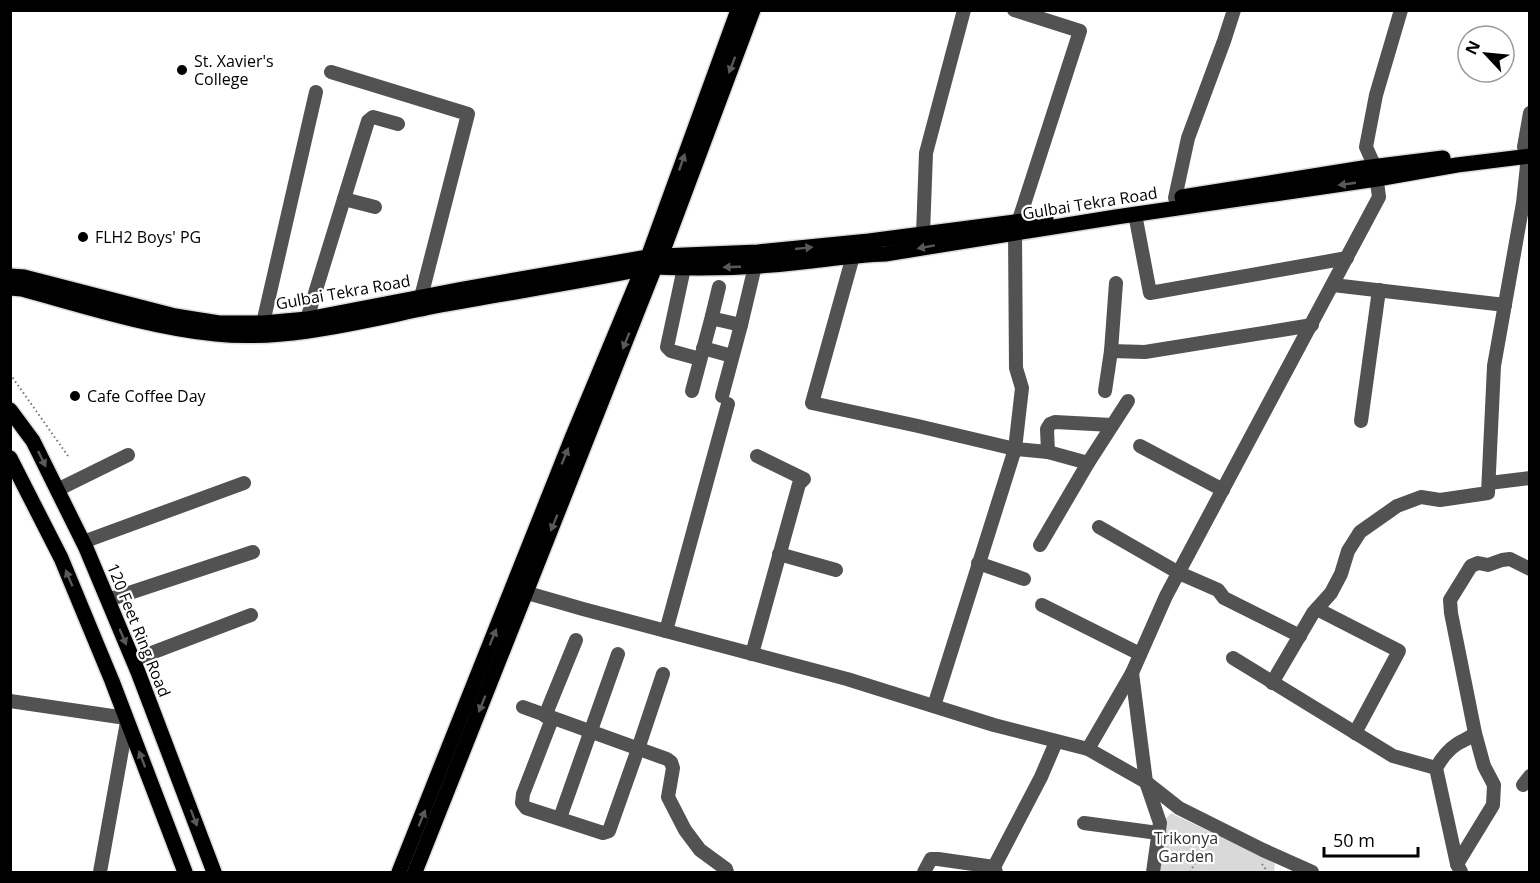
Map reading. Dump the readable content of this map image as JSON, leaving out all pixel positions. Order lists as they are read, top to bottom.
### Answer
{
  "streets": {
    "main road": ["Gulbai Tekra Road", "120 Feet Ring Road"]
  },
  "parks": ["Trikonya Garden"],
  "places": ["St. Xavier's College", "FLH2 Boys' PG", "Cafe Coffee Day"],
  "scale_bar": "50 m",
  "north": "top left"
}
